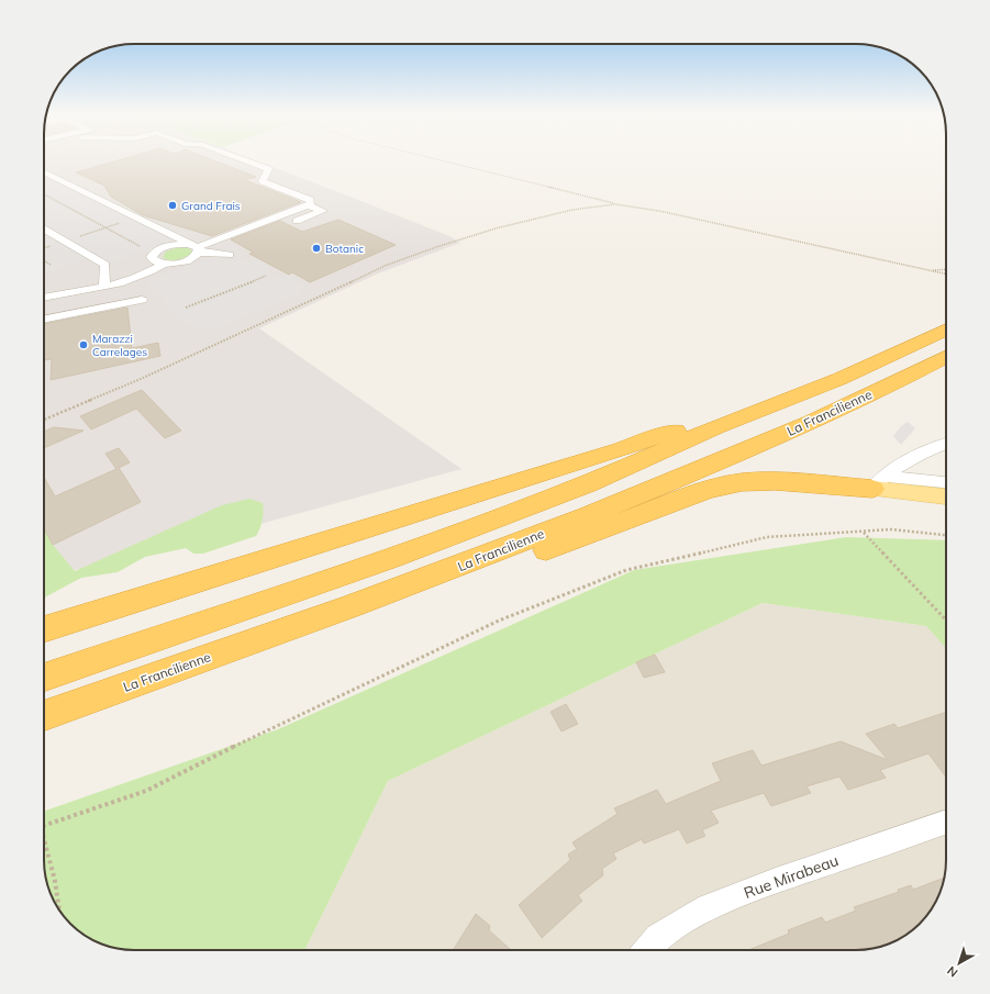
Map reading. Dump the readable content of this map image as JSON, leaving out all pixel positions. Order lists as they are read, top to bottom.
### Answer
{
  "streets": {
    "highway": ["La Francilienne"],
    "street": ["Rue Mirabeau"]
  },
  "places": ["Grand Frais", "Botanic", "Marazzi Carrelages"],
  "north": "bottom left"
}
